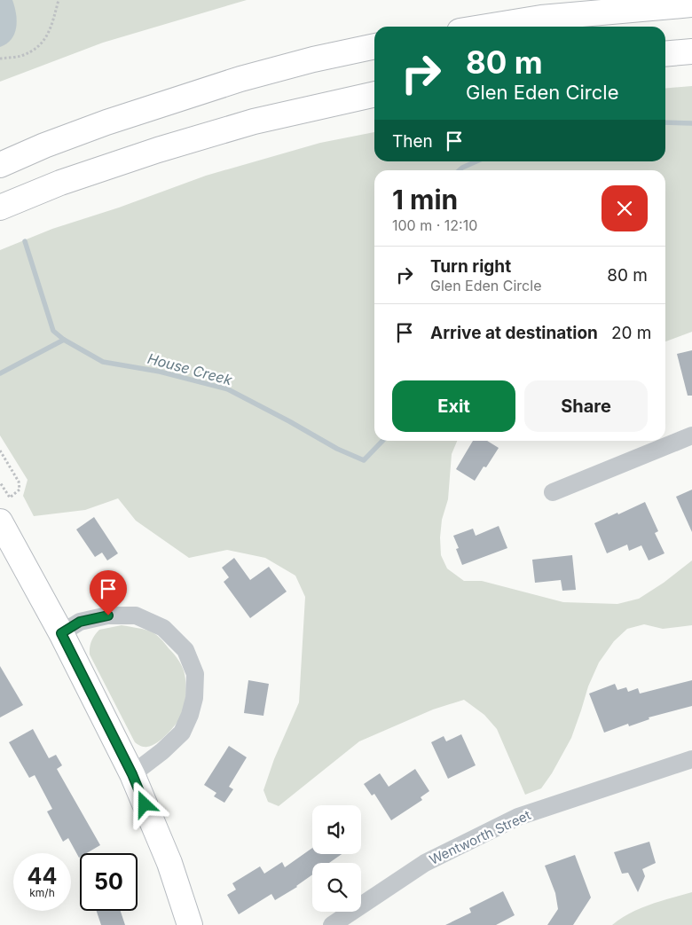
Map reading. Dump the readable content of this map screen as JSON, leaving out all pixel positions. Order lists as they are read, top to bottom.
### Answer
{
  "streets": {
    "street": ["Wentworth Street"]
  },
  "water": ["House Creek"],
  "page": {
    "turn": ["80 m", "Glen Eden Circle"],
    "then": "Then",
    "heading": ["1 min", "100 m · 12:10"],
    "list": [
      {
        "name": "Turn right",
        "note": "Glen Eden Circle",
        "value": "80 m"
      },
      {
        "name": "Arrive at destination",
        "value": "20 m"
      }
    ],
    "buttons": ["Exit", "Share"],
    "speed": "44 km/h",
    "limit": "50"
  }
}
